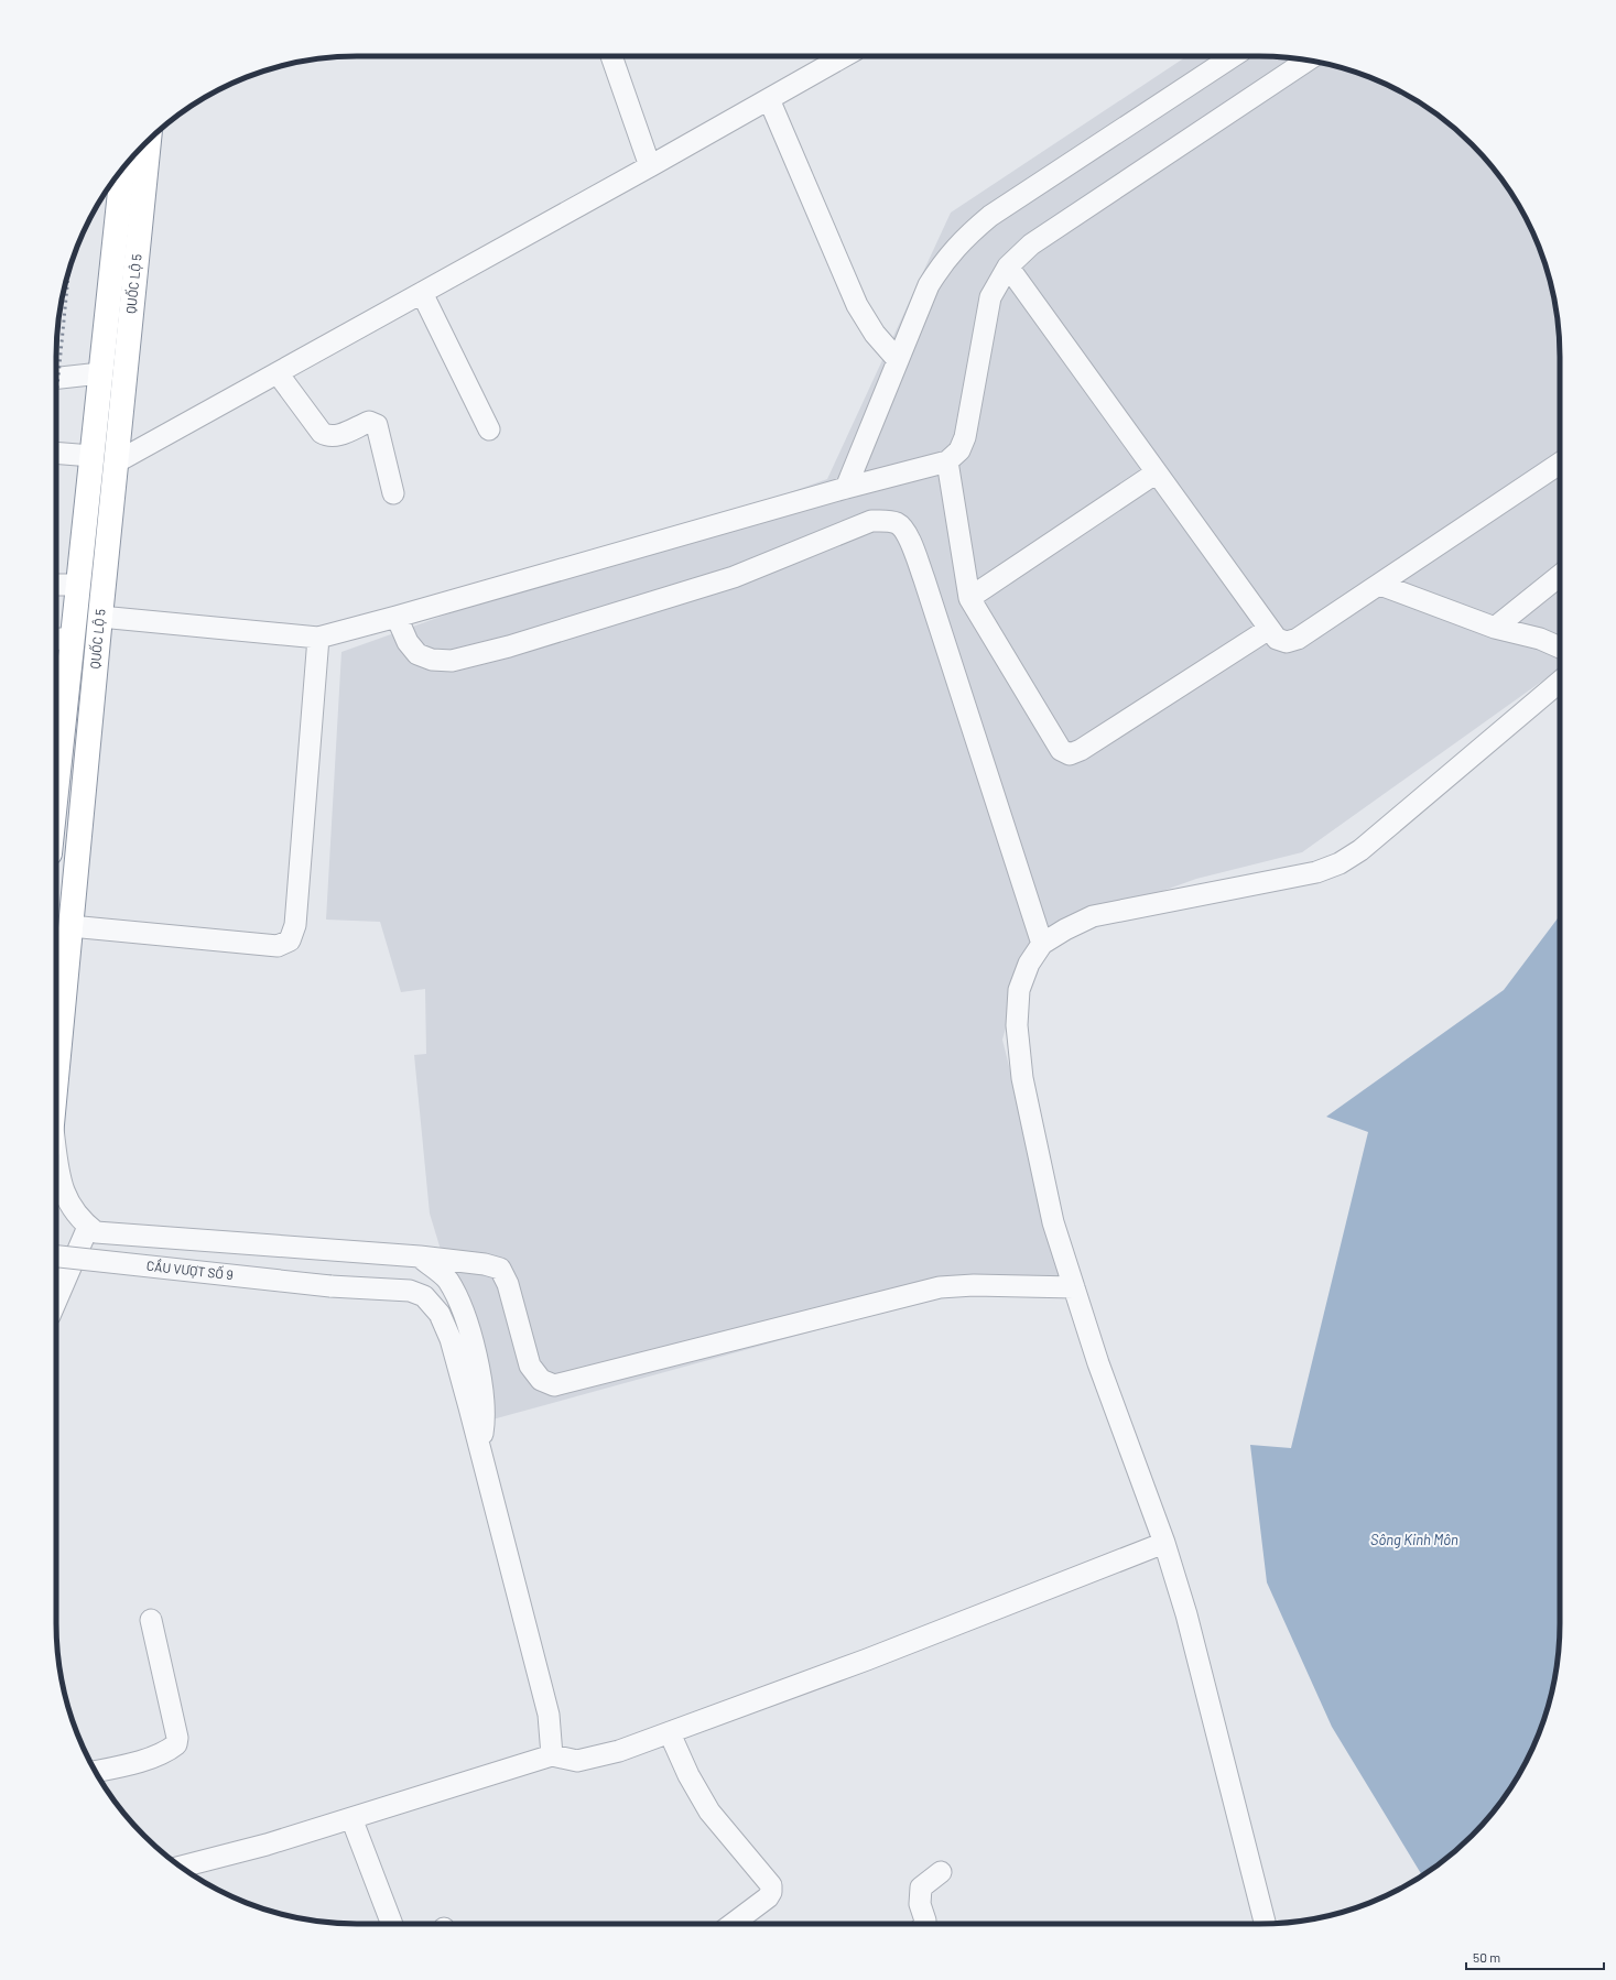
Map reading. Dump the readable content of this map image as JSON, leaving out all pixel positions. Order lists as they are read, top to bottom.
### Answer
{
  "streets": {
    "highway": ["QUỐC LỘ 5"],
    "street": ["CẦU VƯỢT SỐ 9"]
  },
  "water": ["Sông Kinh Môn"],
  "scale_bar": "50 m"
}
